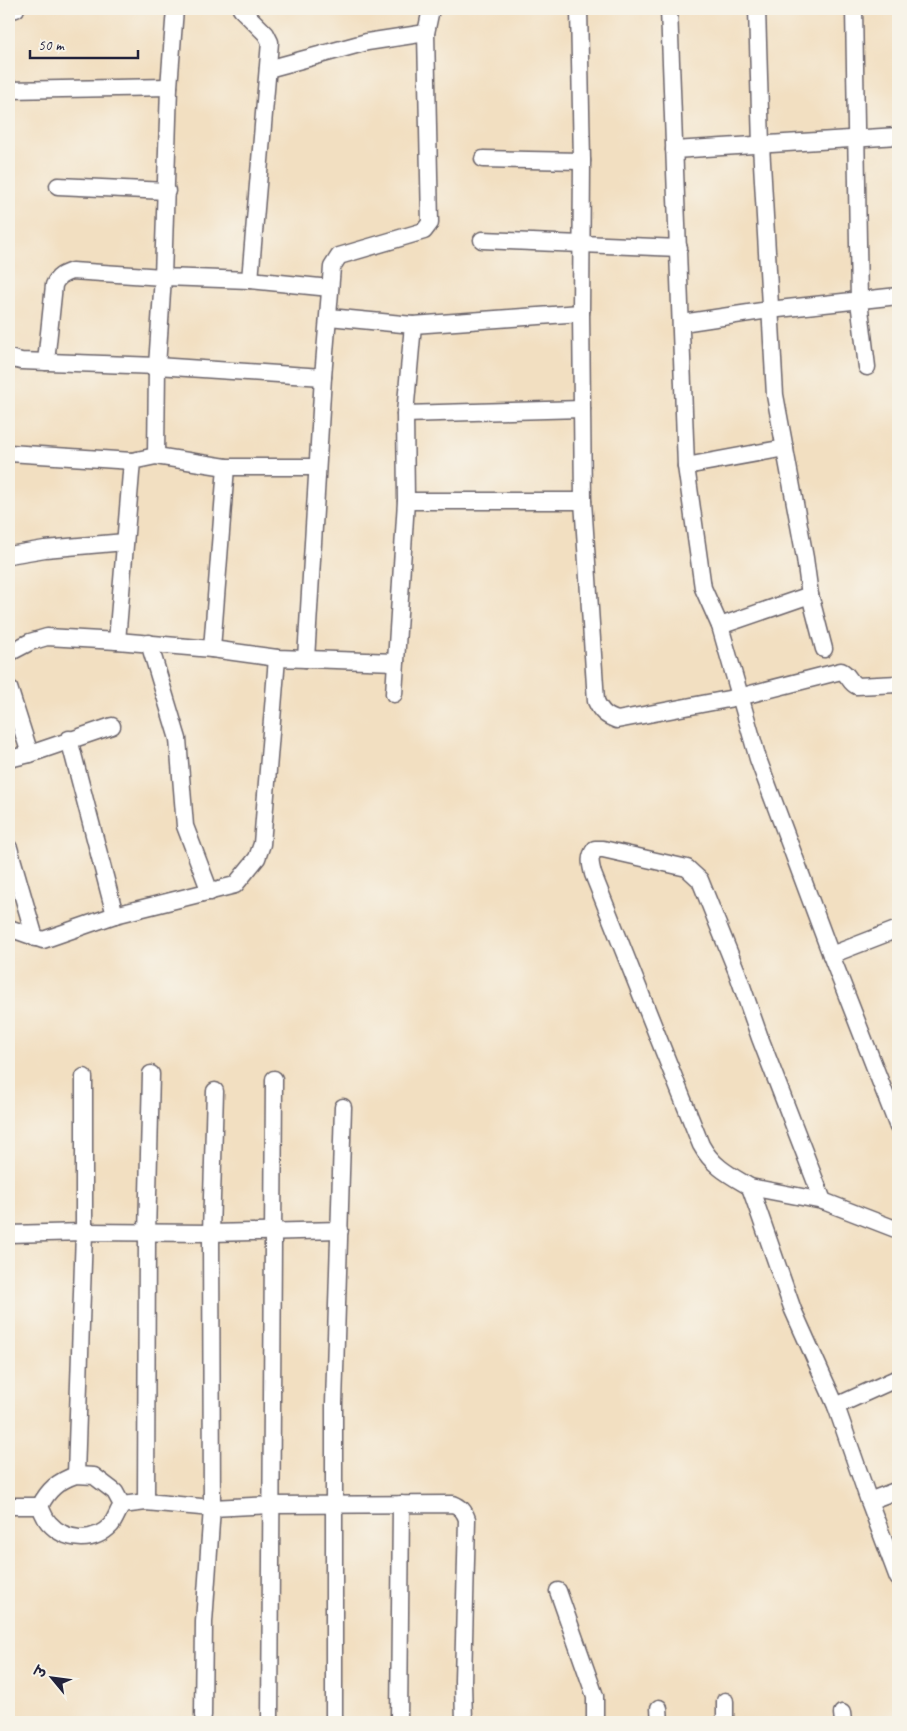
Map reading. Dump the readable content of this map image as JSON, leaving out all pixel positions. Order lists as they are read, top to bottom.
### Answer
{
  "scale_bar": "50 m",
  "north": "top left"
}
